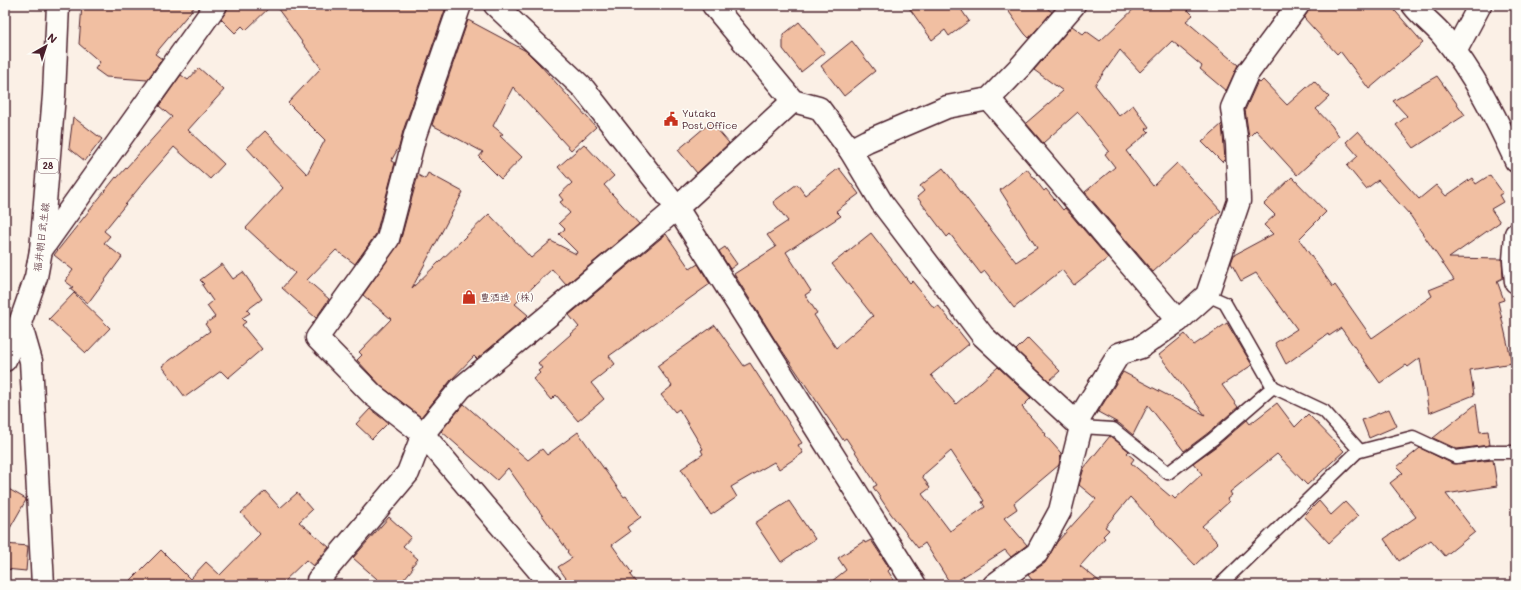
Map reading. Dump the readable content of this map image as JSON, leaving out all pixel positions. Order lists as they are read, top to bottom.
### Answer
{
  "streets": {
    "street": ["28", "福井朝日武生線"]
  },
  "places": {
    "public building": ["Yutaka Post Office"],
    "shop": ["豊酒造（株）"]
  },
  "north": "top right"
}
